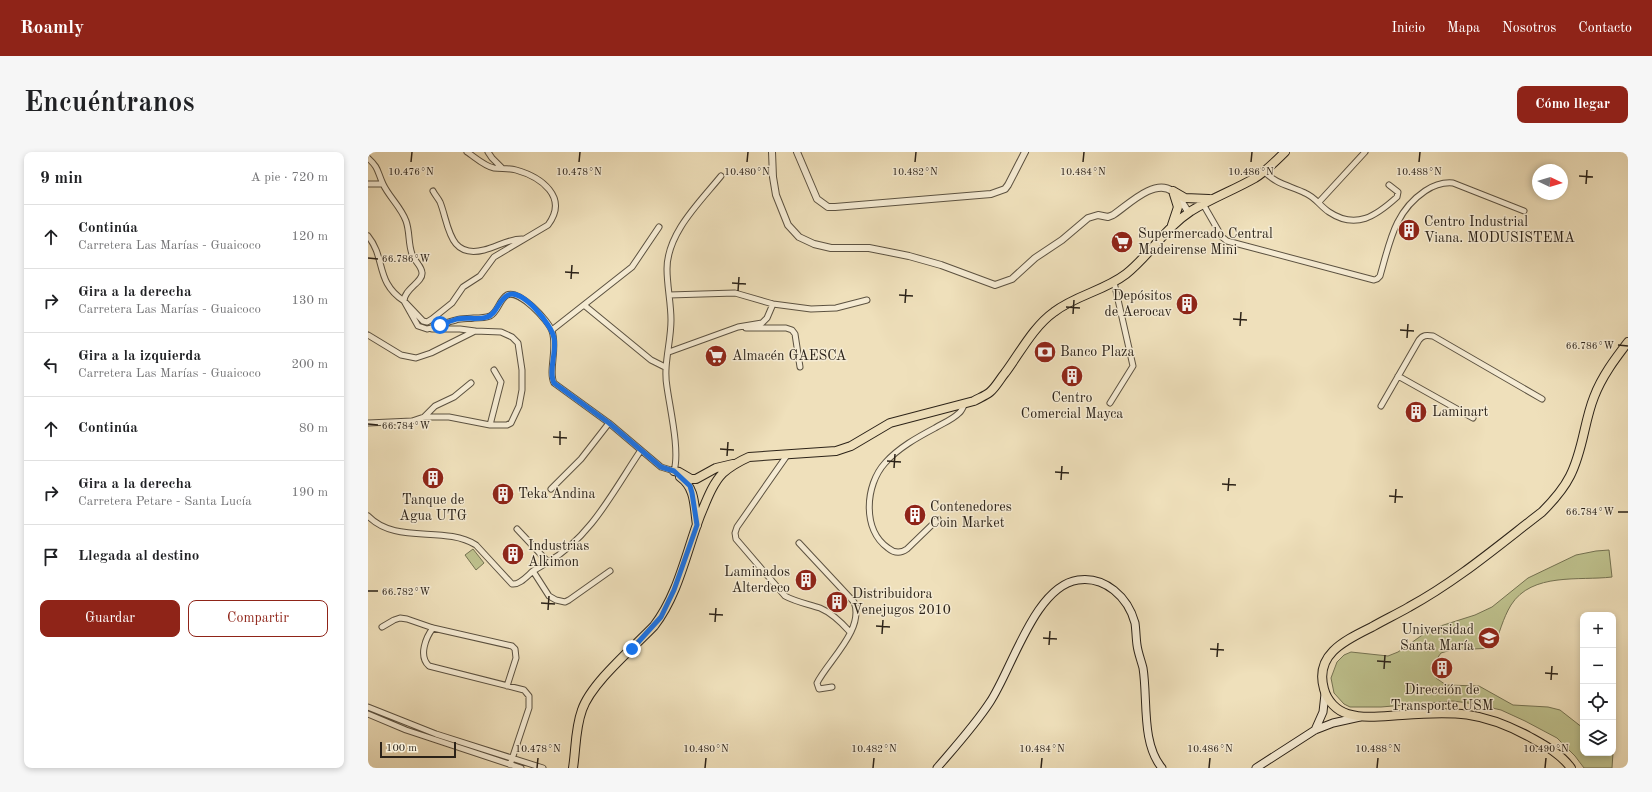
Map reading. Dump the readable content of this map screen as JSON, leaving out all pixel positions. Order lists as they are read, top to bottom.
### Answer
{
  "places": {
    "building": [
      "Centro Industrial Viana. MODUSISTEMA",
      "Depósitos de Aerocav",
      "Centro Comercial Mayca",
      "Laminart",
      "Tanque de Agua UTG",
      "Teka Andina",
      "Contenedores Coin Market",
      "Industrias Alkimon",
      "Laminados Alterdeco",
      "Distribuidora Venejugos 2010",
      "Dirección de Transporte USM"
    ],
    "supermarket": ["Supermercado Central Madeirense Mini", "Almacén GAESCA"],
    "bank": ["Banco Plaza"],
    "school or university": ["Universidad Santa María"]
  },
  "scale_bar": "100 m",
  "north": "right",
  "page": {
    "header": "Roamly",
    "nav": [
      "Inicio",
      "Mapa",
      "Nosotros",
      "Contacto"
    ],
    "buttons": [
      "Cómo llegar",
      ["Guardar", "Compartir"]
    ],
    "title": "Encuéntranos",
    "heading": ["9 min", "A pie · 720 m"],
    "list": [
      ["Continúa", "Carretera Las Marías - Guaicoco", "120 m"],
      ["Gira a la derecha", "Carretera Las Marías - Guaicoco", "130 m"],
      ["Gira a la izquierda", "Carretera Las Marías - Guaicoco", "200 m"],
      ["Continúa", "80 m"],
      ["Gira a la derecha", "Carretera Petare - Santa Lucía", "190 m"],
      "Llegada al destino"
    ],
    "map_buttons": ["+", "−"],
    "scale": "100 m"
  },
  "coordinates": [
    "10.476°N",
    "10.478°N",
    "10.480°N",
    "10.482°N",
    "10.484°N",
    "10.486°N",
    "10.488°N",
    "66.786°W",
    "66.784°W",
    "66.782°W",
    "10.490°N"
  ]
}
